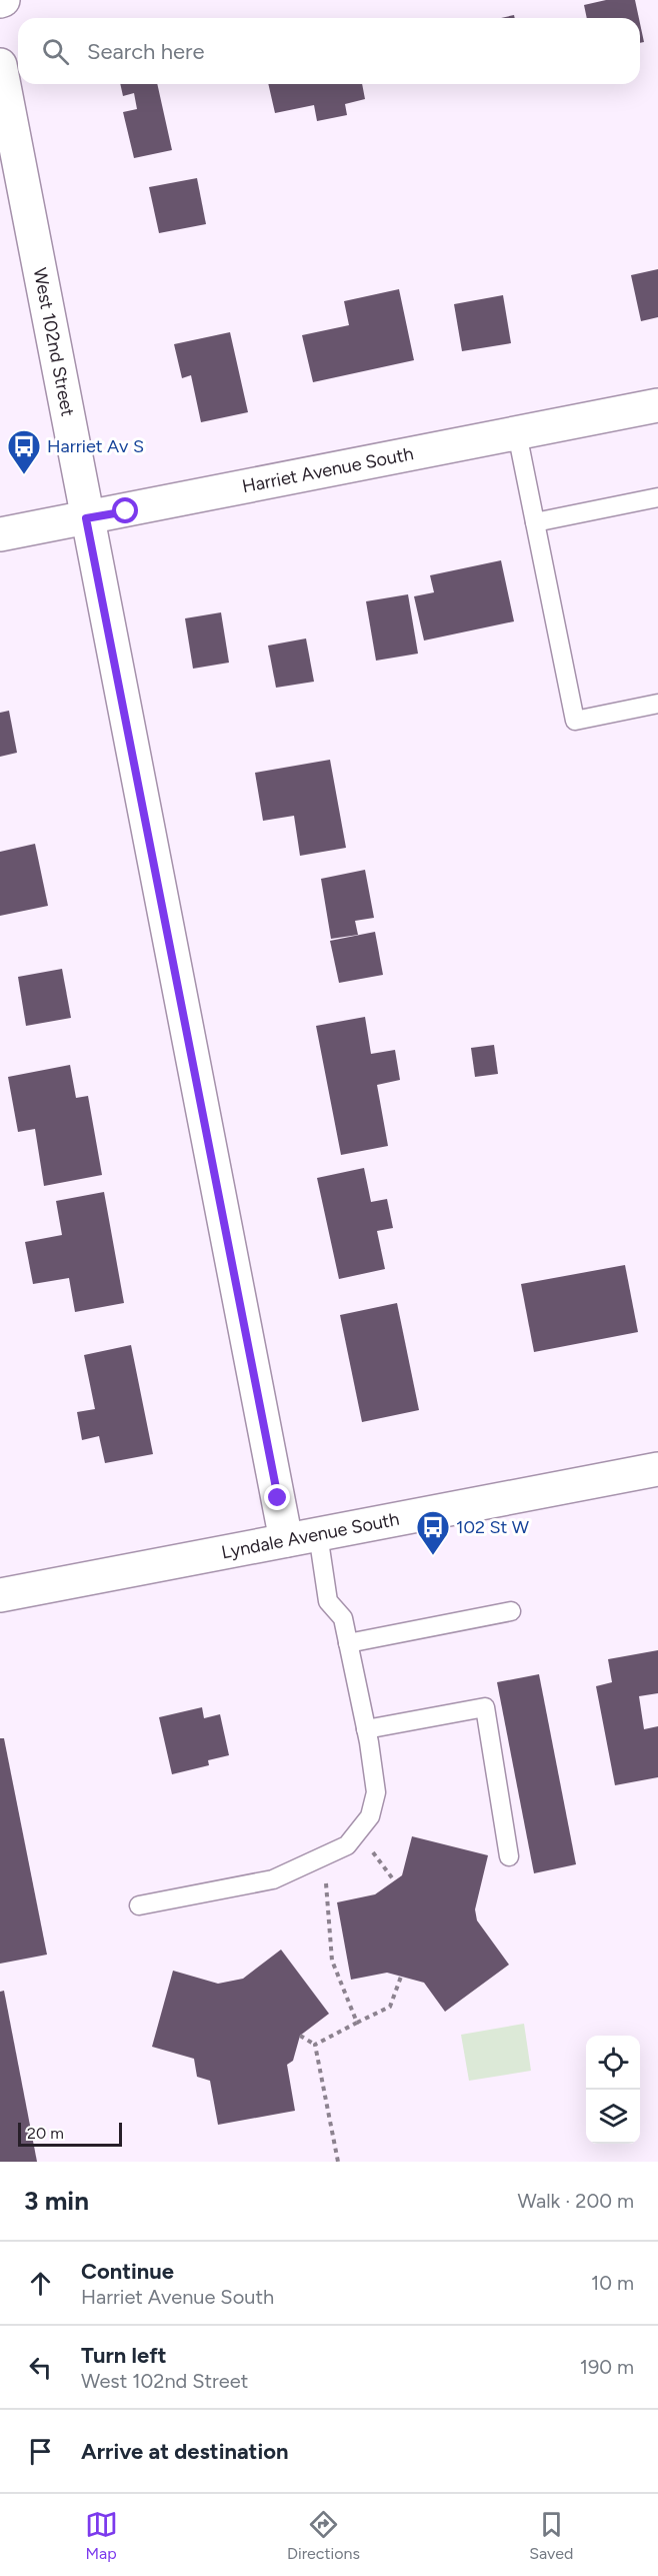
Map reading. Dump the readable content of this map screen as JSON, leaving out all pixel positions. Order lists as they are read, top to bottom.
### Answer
{
  "streets": {
    "street": ["West 102nd Street", "Harriet Avenue South", "Lyndale Avenue South"]
  },
  "crossings": [
    ["West 102nd Street", "Harriet Avenue South"],
    ["West 102nd Street", "Lyndale Avenue South"]
  ],
  "places": {
    "bus stop": ["Harriet Av S", "102 St W"]
  },
  "scale_bar": "20 m",
  "page": {
    "search": "Search here",
    "scale": "20 m",
    "heading": ["3 min", "Walk · 200 m"],
    "list": [
      ["Continue", "Harriet Avenue South", "10 m"],
      ["Turn left", "West 102nd Street", "190 m"],
      "Arrive at destination"
    ],
    "nav": ["Map", "Directions", "Saved"]
  }
}
